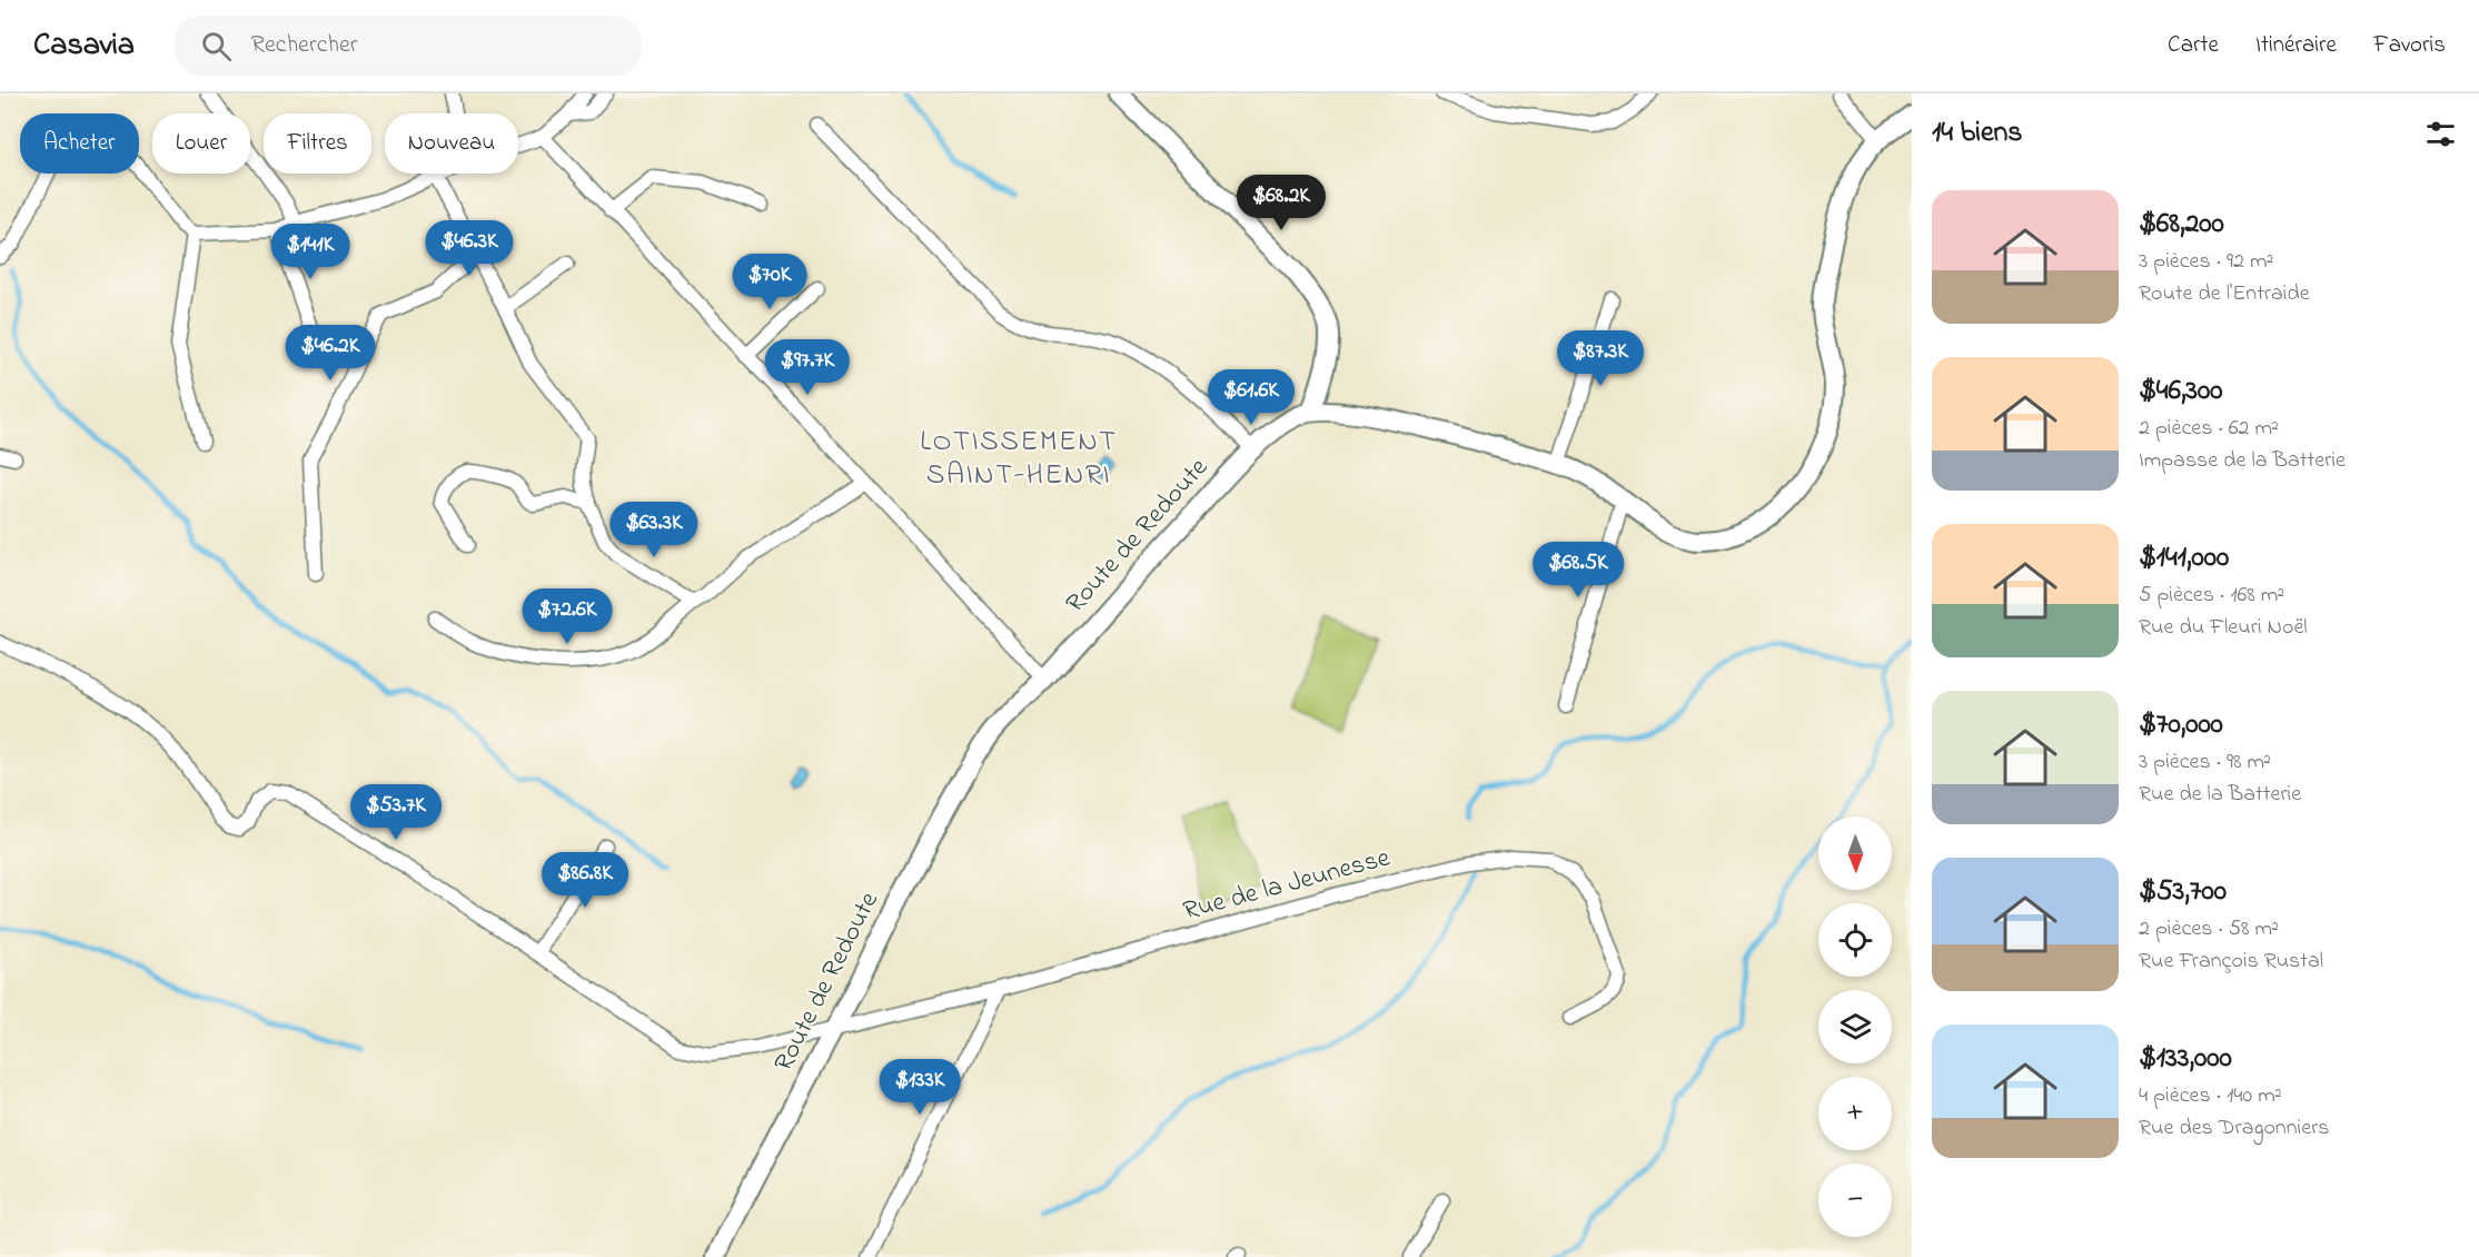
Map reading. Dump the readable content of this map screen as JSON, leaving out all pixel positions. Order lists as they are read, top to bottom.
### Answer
{
  "streets": {
    "main road": ["Route de Redoute"],
    "street": ["Rue de la Jeunesse"]
  },
  "crossings": [
    ["Route de Redoute", "Rue de la Jeunesse"]
  ],
  "districts": ["LOTISSEMENT SAINT-HENRI"],
  "north": "bottom",
  "page": {
    "header": "Casavia",
    "search": "Rechercher",
    "nav": ["Carte", "Itinéraire", "Favoris"],
    "heading": "14 biens",
    "chip": [
      "Acheter",
      "Louer",
      "Filtres",
      "Nouveau"
    ],
    "list": [
      {
        "name": "$68,200",
        "note": "3 pièces · 92 m² · Route de l'Entraide"
      },
      {
        "name": "$46,300",
        "note": "2 pièces · 62 m² · Impasse de la Batterie"
      },
      {
        "name": "$141,000",
        "note": "5 pièces · 168 m² · Rue du Fleuri Noël"
      },
      {
        "name": "$70,000",
        "note": "3 pièces · 98 m² · Rue de la Batterie"
      },
      {
        "name": "$53,700",
        "note": "2 pièces · 58 m² · Rue François Rustal"
      },
      {
        "name": "$133,000",
        "note": "4 pièces · 140 m² · Rue des Dragonniers"
      }
    ],
    "price": [
      "$68.2K",
      "$46.3K",
      "$141K",
      "$70K",
      "$46.2K",
      "$87.3K",
      "$97.7K",
      "$61.6K",
      "$63.3K",
      "$68.5K",
      "$72.6K",
      "$53.7K",
      "$86.8K",
      "$133K"
    ],
    "map_buttons": ["+", "−"]
  }
}
